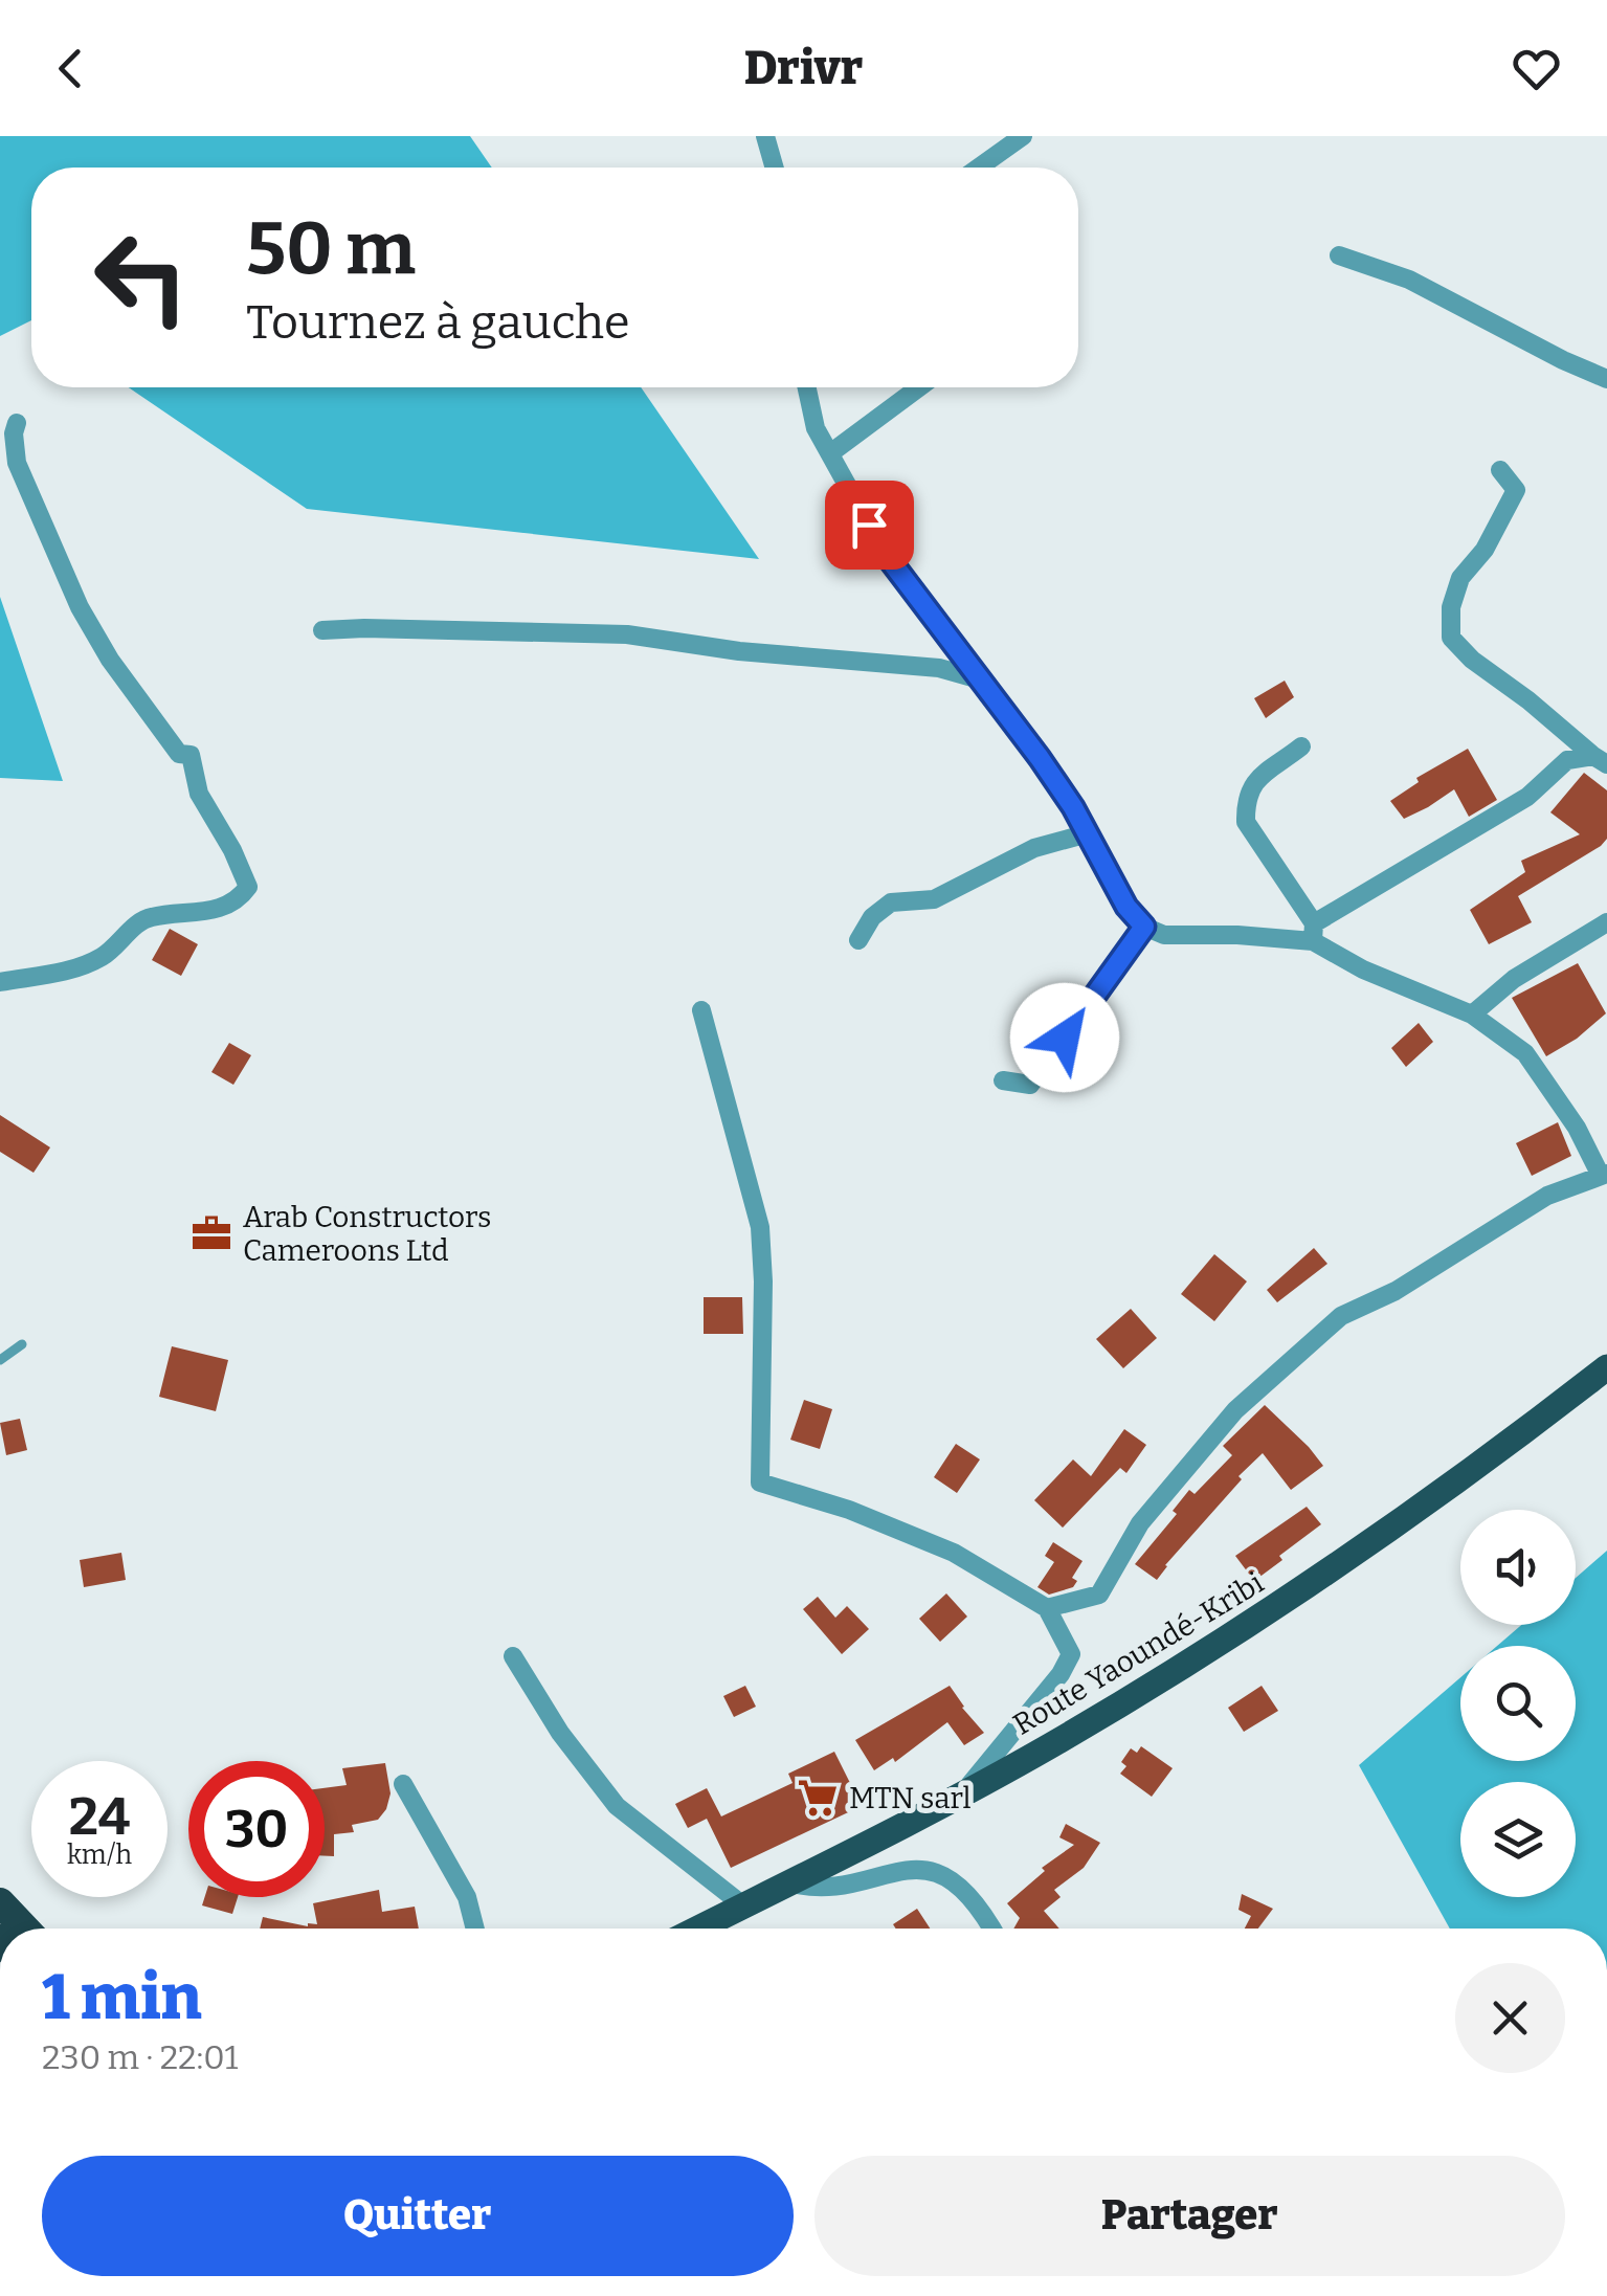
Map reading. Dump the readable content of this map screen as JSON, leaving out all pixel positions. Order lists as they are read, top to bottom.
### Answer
{
  "streets": {
    "main road": ["Route Yaoundé-Kribi"]
  },
  "places": {
    "office": ["Arab Constructors Cameroons Ltd"],
    "supermarket": ["MTN sarl"]
  },
  "page": {
    "header": "Drivr",
    "turn": ["50 m", "Tournez à gauche"],
    "speed": "24 km/h",
    "limit": "30",
    "heading": ["1 min", "230 m · 22:01"],
    "buttons": ["Quitter", "Partager"]
  }
}
